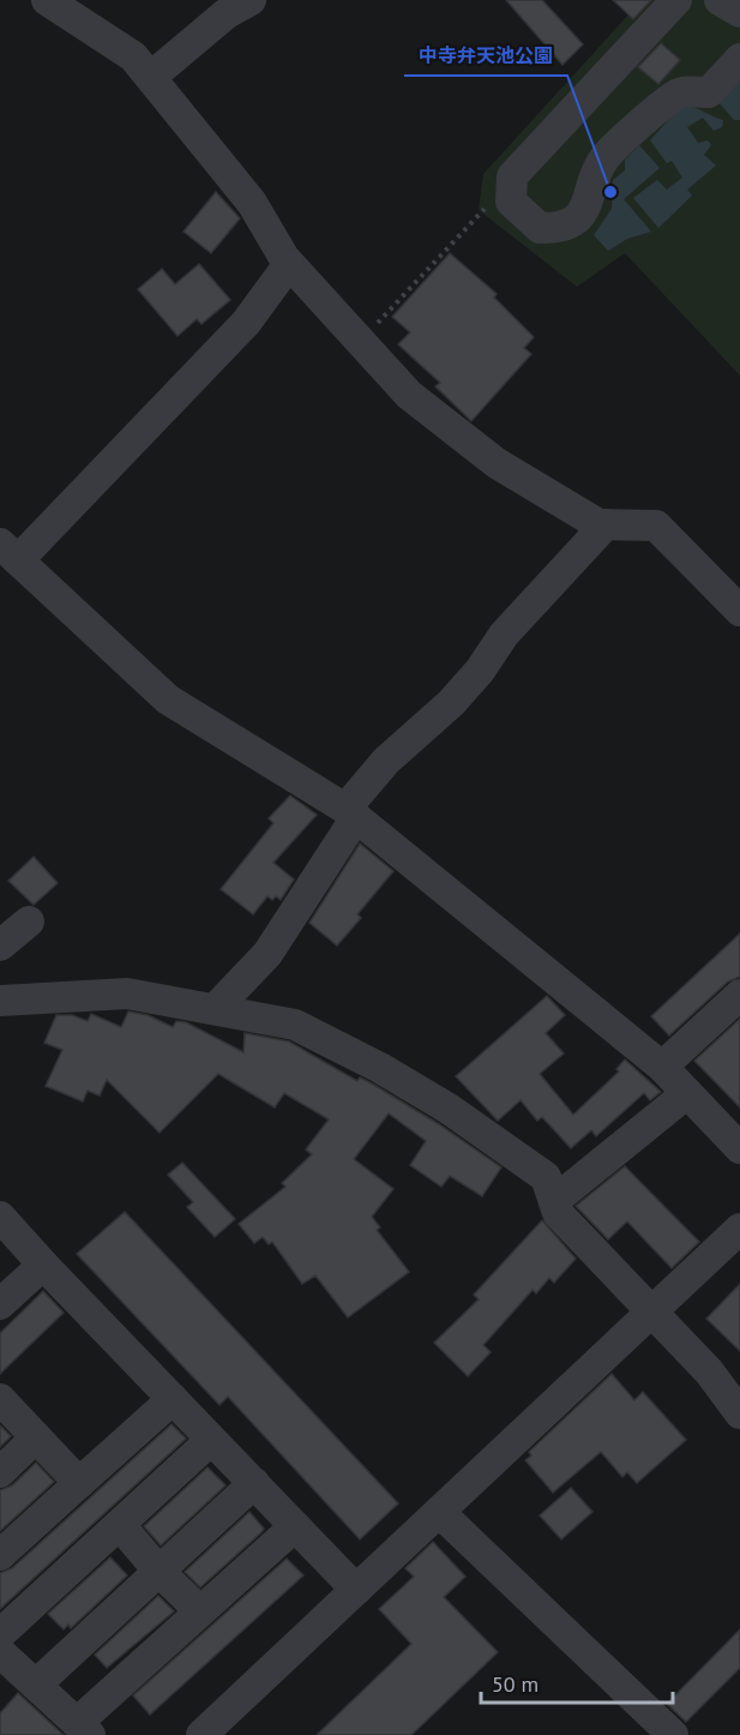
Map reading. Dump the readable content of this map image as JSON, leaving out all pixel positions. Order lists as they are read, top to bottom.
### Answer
{
  "places": ["中寺弁天池公園"],
  "scale_bar": "50 m"
}
